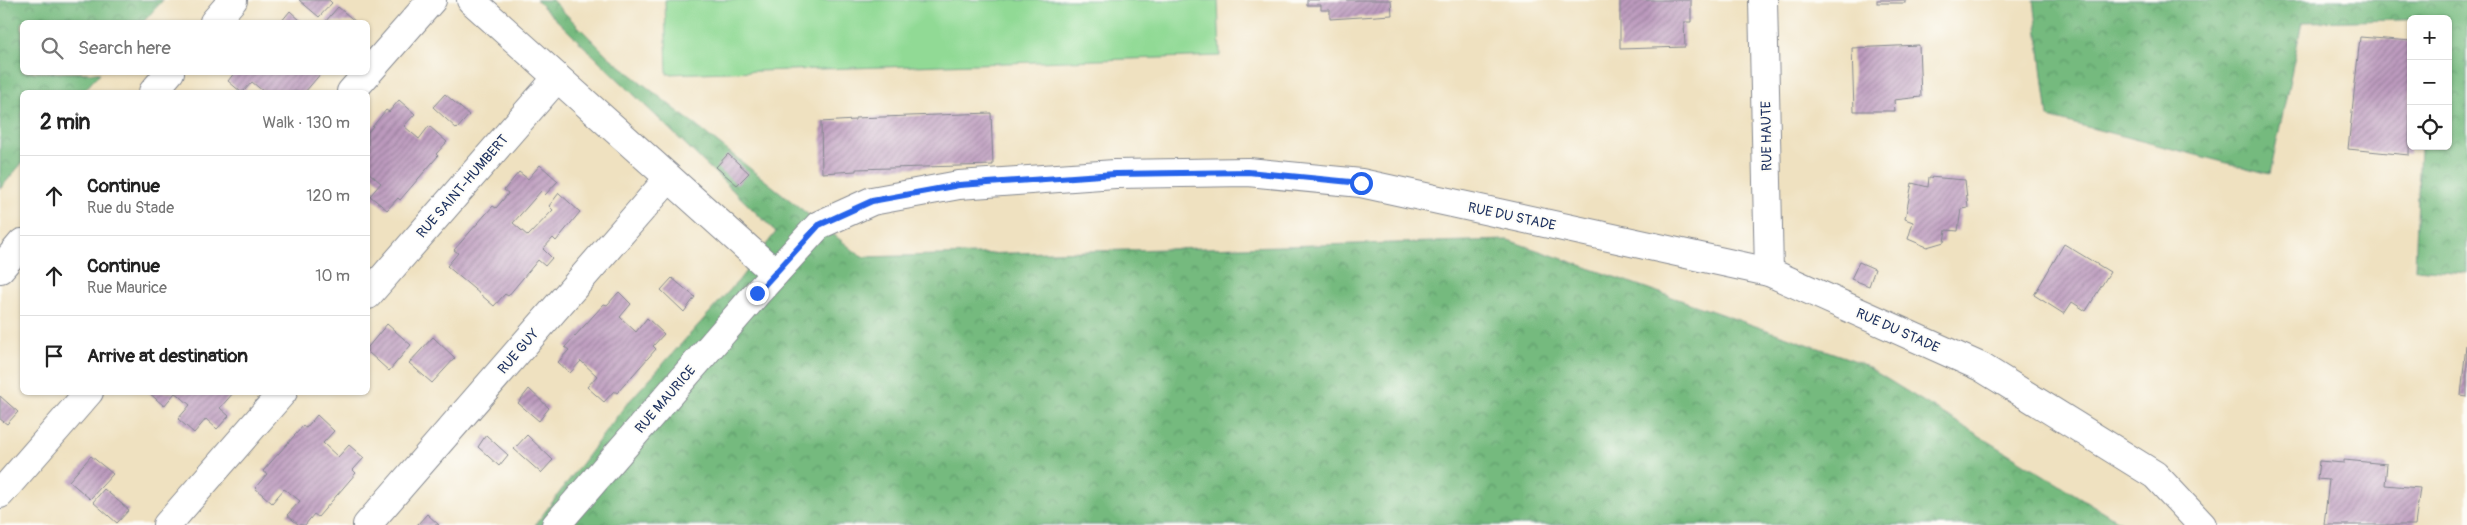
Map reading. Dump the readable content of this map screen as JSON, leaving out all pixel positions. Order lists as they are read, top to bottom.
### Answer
{
  "streets": {
    "street": [
      "RUE HAUTE",
      "RUE SAINT-HUMBERT",
      "RUE DU STADE",
      "RUE GUY",
      "RUE MAURICE"
    ]
  },
  "crossings": [
    ["RUE HAUTE", "RUE DU STADE"],
    ["RUE DU STADE", "RUE MAURICE"]
  ],
  "page": {
    "map_buttons": ["+", "−"],
    "search": "Search here",
    "heading": ["2 min", "Walk · 130 m"],
    "list": [
      ["Continue", "Rue du Stade", "120 m"],
      ["Continue", "Rue Maurice", "10 m"],
      "Arrive at destination"
    ]
  }
}
